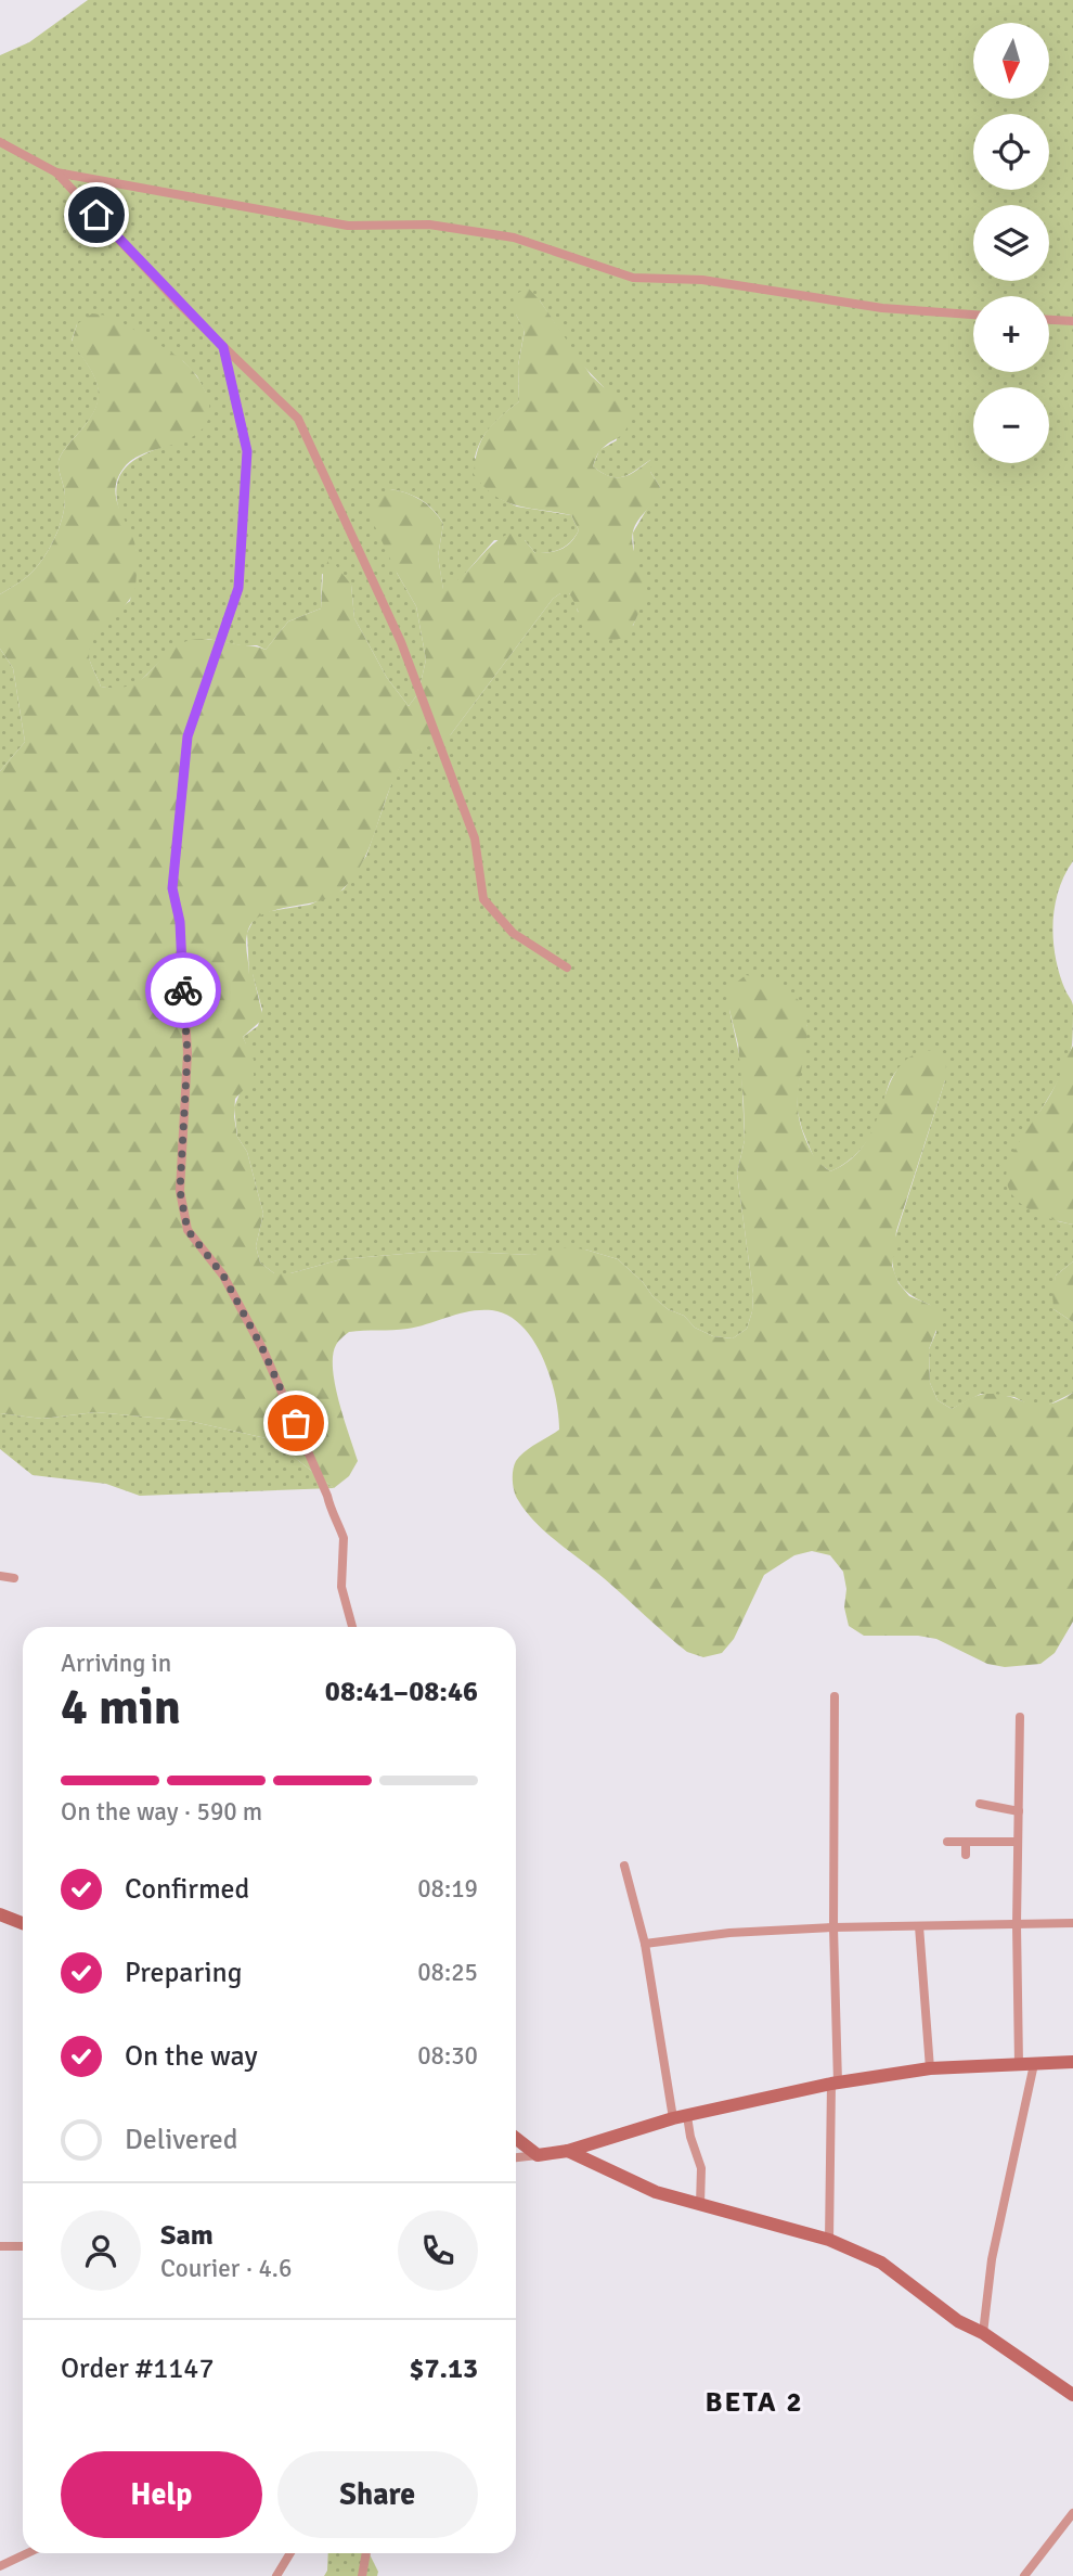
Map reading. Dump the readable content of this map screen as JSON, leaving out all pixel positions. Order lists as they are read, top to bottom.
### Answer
{
  "districts": ["BETA 2"],
  "north": "bottom",
  "page": {
    "map_buttons": ["+", "−"],
    "heading": ["4 min", "Arriving in", "08:41–08:46"],
    "panel": [
      "Sam",
      "Courier · 4.6",
      "Order #1147",
      "$7.13"
    ],
    "bar": "On the way · 590 m",
    "list": [
      ["Confirmed", "08:19"],
      ["Preparing", "08:25"],
      ["On the way", "08:30"],
      "Delivered"
    ],
    "buttons": ["Help", "Share"]
  }
}
